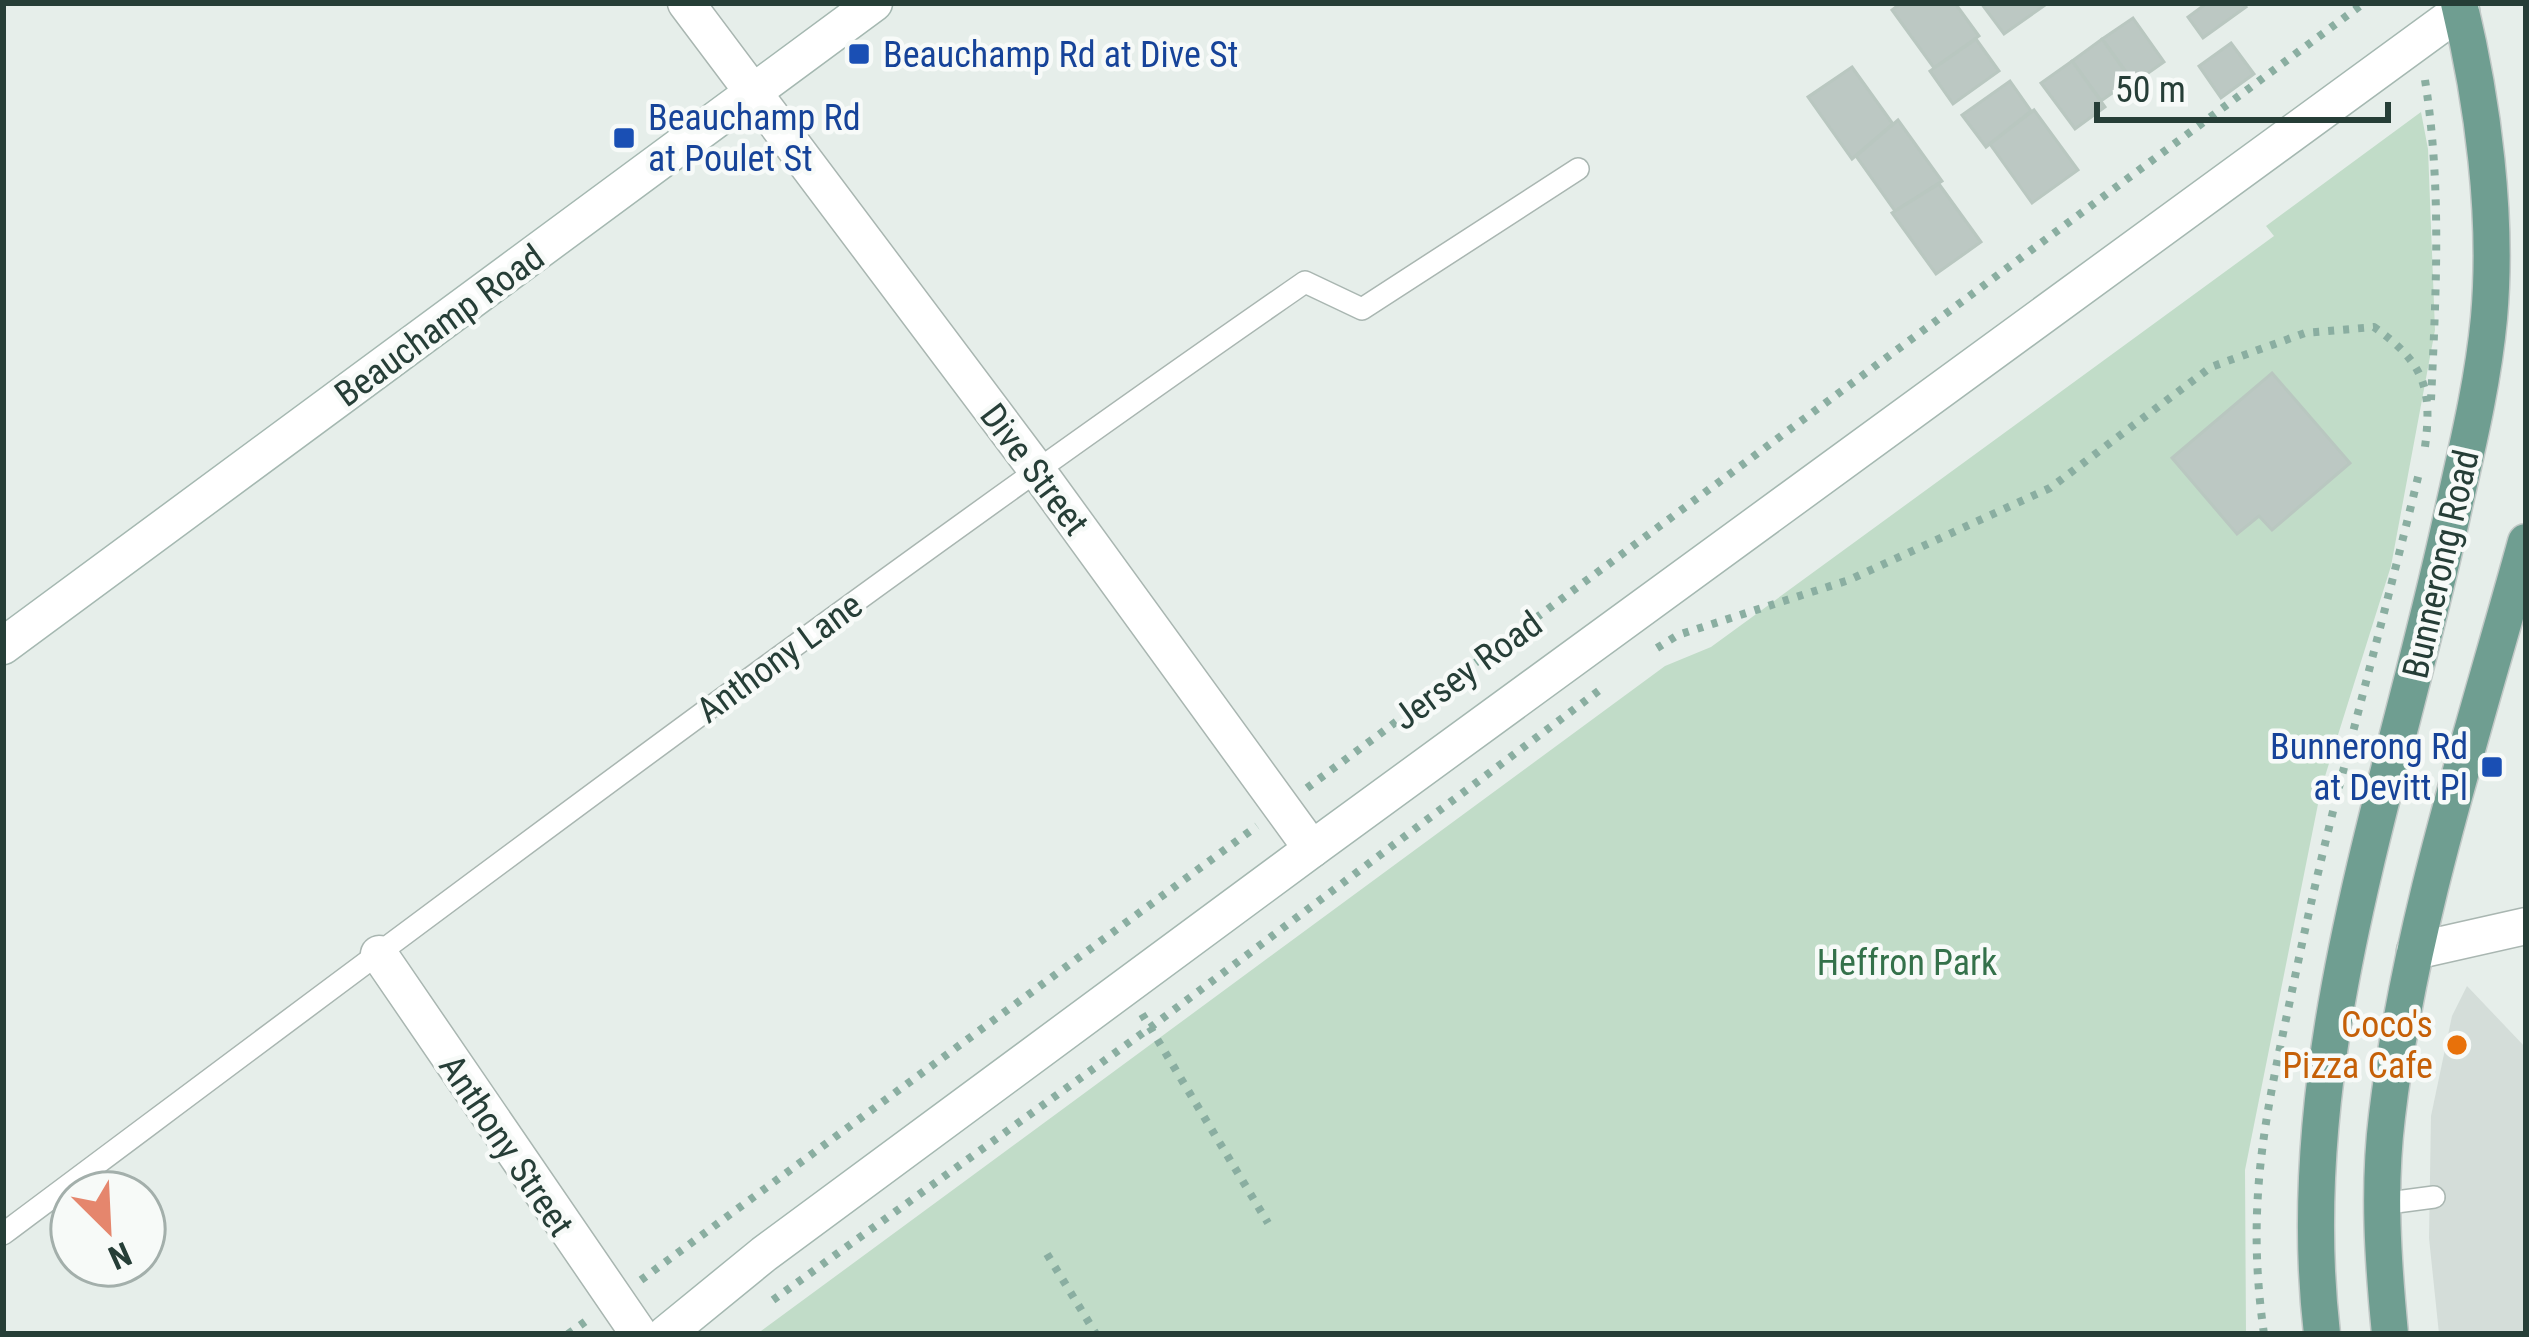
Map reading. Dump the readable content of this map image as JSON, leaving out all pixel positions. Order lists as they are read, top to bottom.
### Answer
{
  "streets": {
    "main road": ["Bunnerong Road"],
    "street": [
      "Beauchamp Road",
      "Dive Street",
      "Jersey Road",
      "Anthony Street"
    ],
    "lane": ["Anthony Lane"]
  },
  "crossings": [
    ["Beauchamp Road", "Dive Street"],
    ["Dive Street", "Anthony Lane"],
    ["Dive Street", "Jersey Road"],
    ["Bunnerong Road", "Jersey Road"],
    ["Anthony Lane", "Anthony Street"],
    ["Jersey Road", "Anthony Street"]
  ],
  "parks": ["Heffron Park"],
  "places": {
    "transit": ["Beauchamp Rd at Dive St", "Beauchamp Rd at Poulet St", "Bunnerong Rd at Devitt Pl"],
    "other": ["Coco's Pizza Cafe"]
  },
  "scale_bar": "50 m",
  "north": "bottom right"
}
